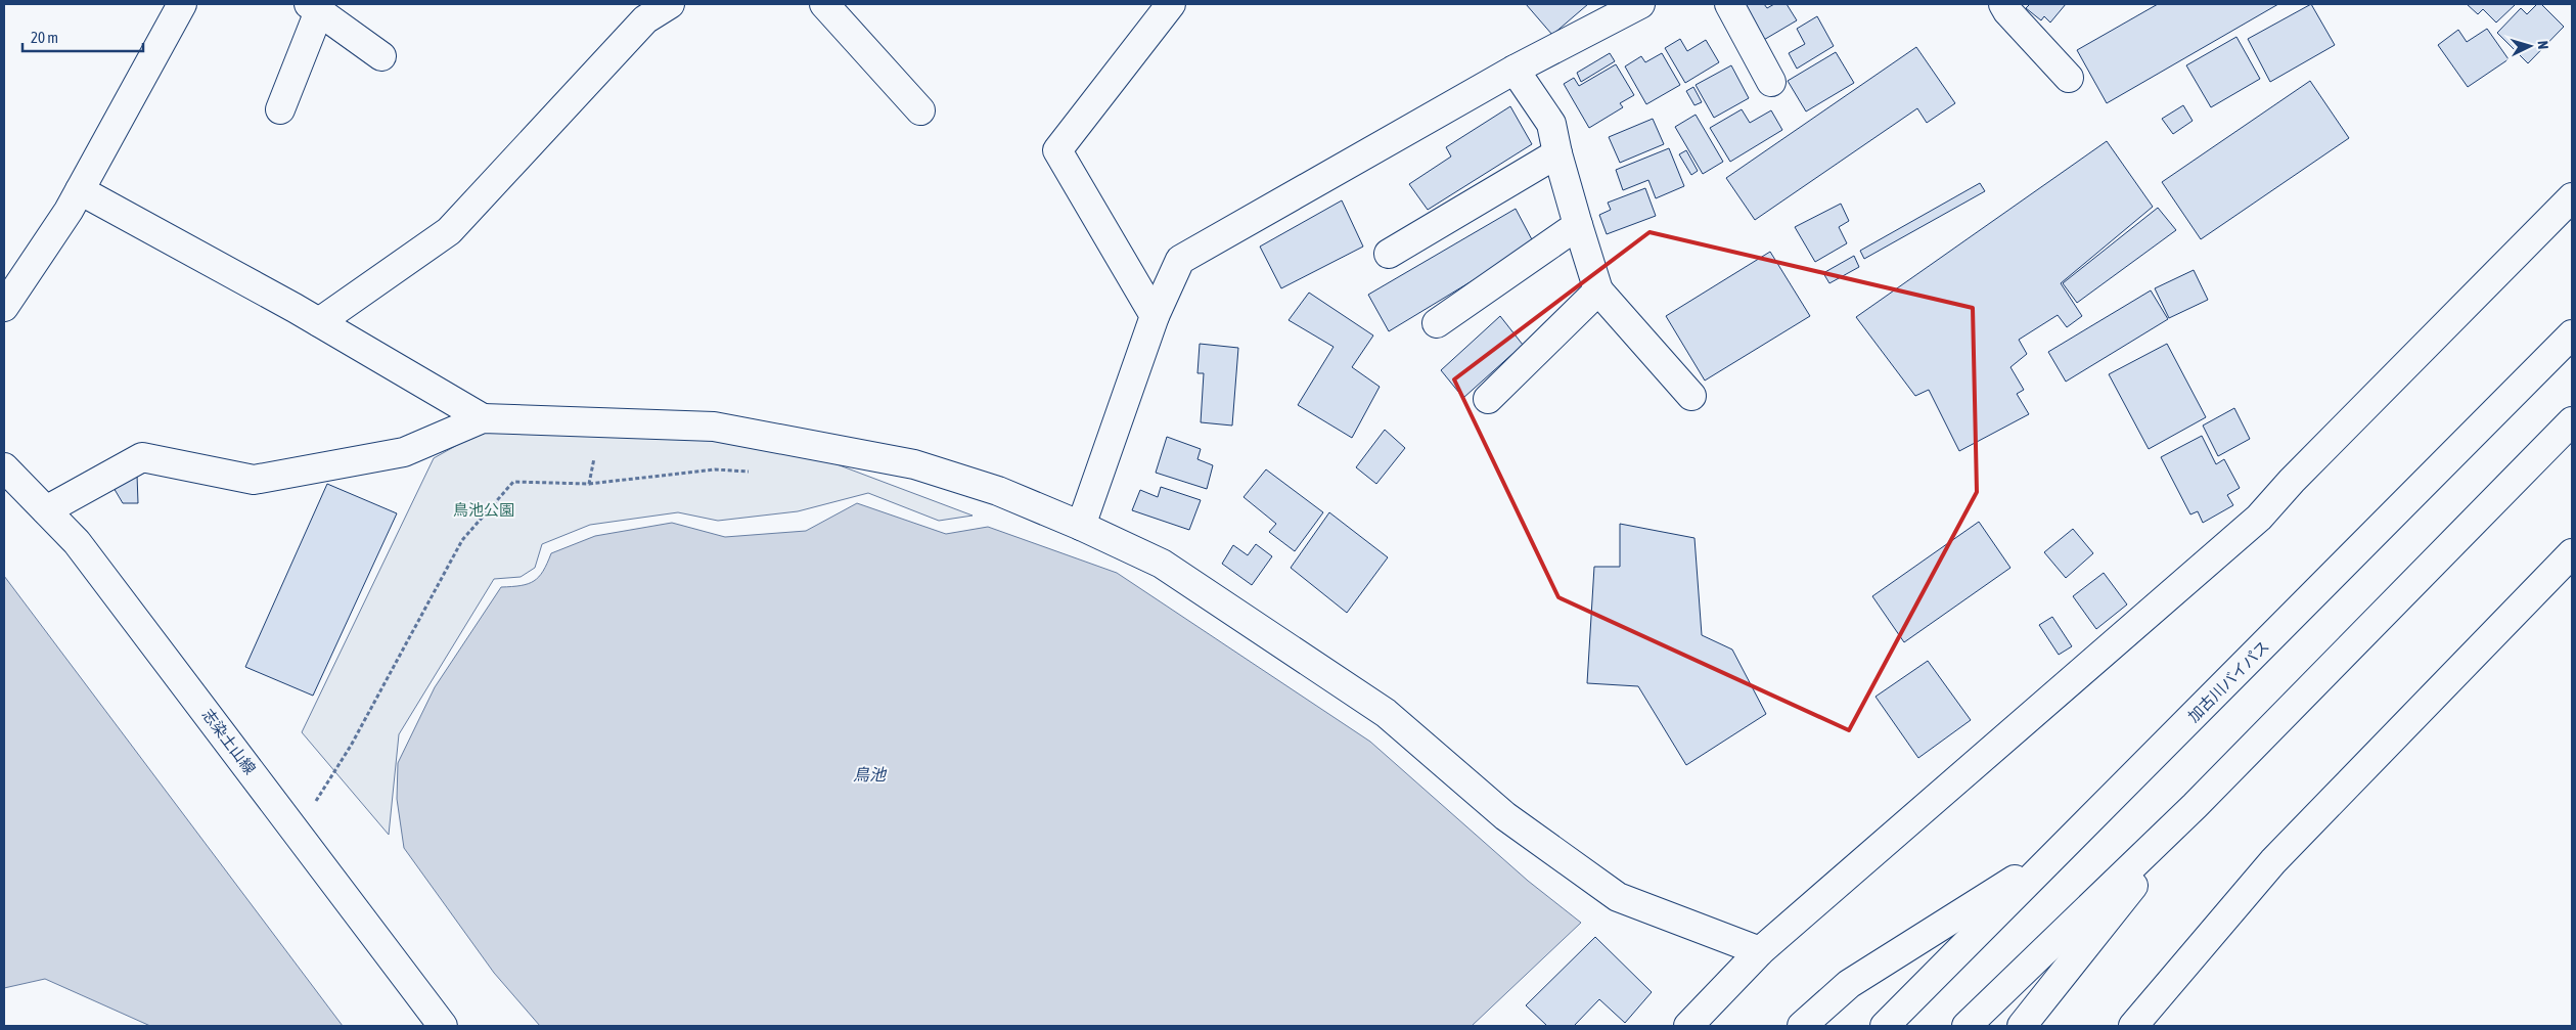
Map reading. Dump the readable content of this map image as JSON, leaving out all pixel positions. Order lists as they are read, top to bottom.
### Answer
{
  "streets": {
    "main road": ["加古川バイパス", "志染土山線"]
  },
  "water": ["鳥池"],
  "parks": ["鳥池公園"],
  "scale_bar": "20 m",
  "north": "right"
}
